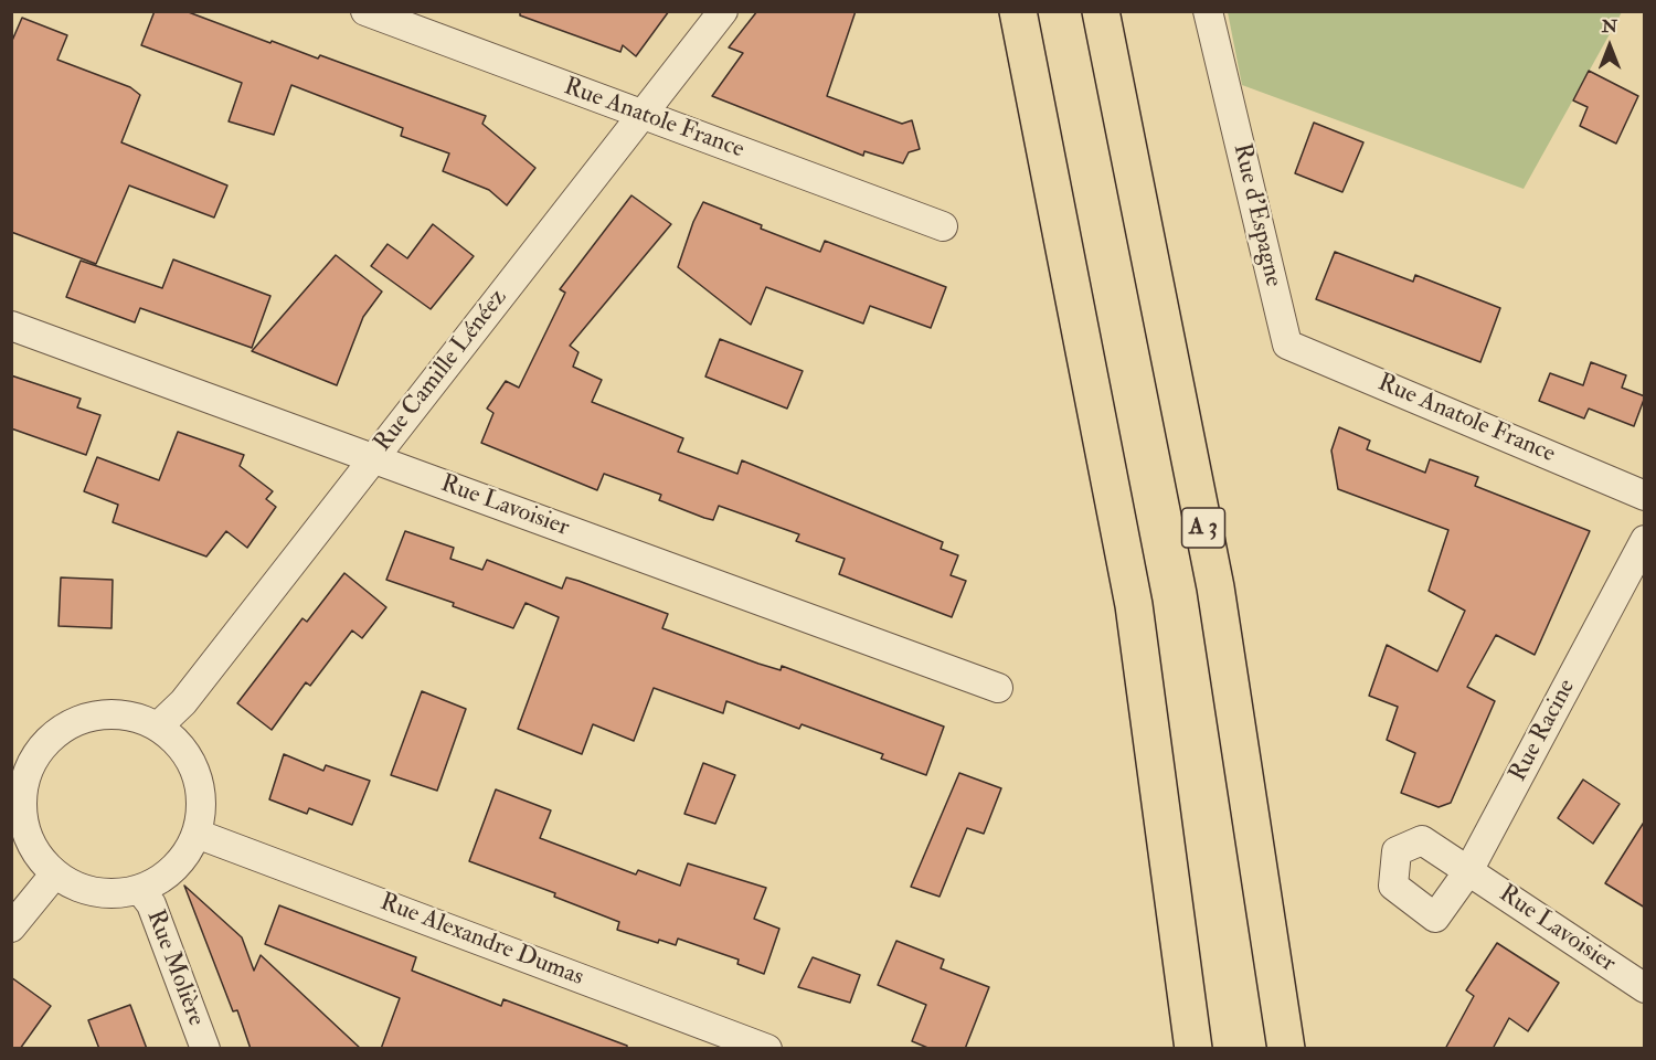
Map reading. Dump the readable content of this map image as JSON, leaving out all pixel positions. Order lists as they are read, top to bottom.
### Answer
{
  "streets": {
    "highway": ["A 3"],
    "street": [
      "Rue Anatole France",
      "Rue d'Espagne",
      "Rue Camille Lénéez",
      "Rue Lavoisier",
      "Rue Racine",
      "Rue Alexandre Dumas",
      "Rue Molière"
    ]
  },
  "crossings": [
    ["Rue Anatole France", "Rue d'Espagne"],
    ["Rue Anatole France", "Rue Camille Lénéez"],
    ["Rue Camille Lénéez", "Rue Lavoisier"],
    ["Rue Camille Lénéez", "Rue Alexandre Dumas"],
    ["Rue Camille Lénéez", "Rue Molière"],
    ["Rue Lavoisier", "Rue Racine"],
    ["Rue Alexandre Dumas", "Rue Molière"]
  ],
  "north": "top"
}
